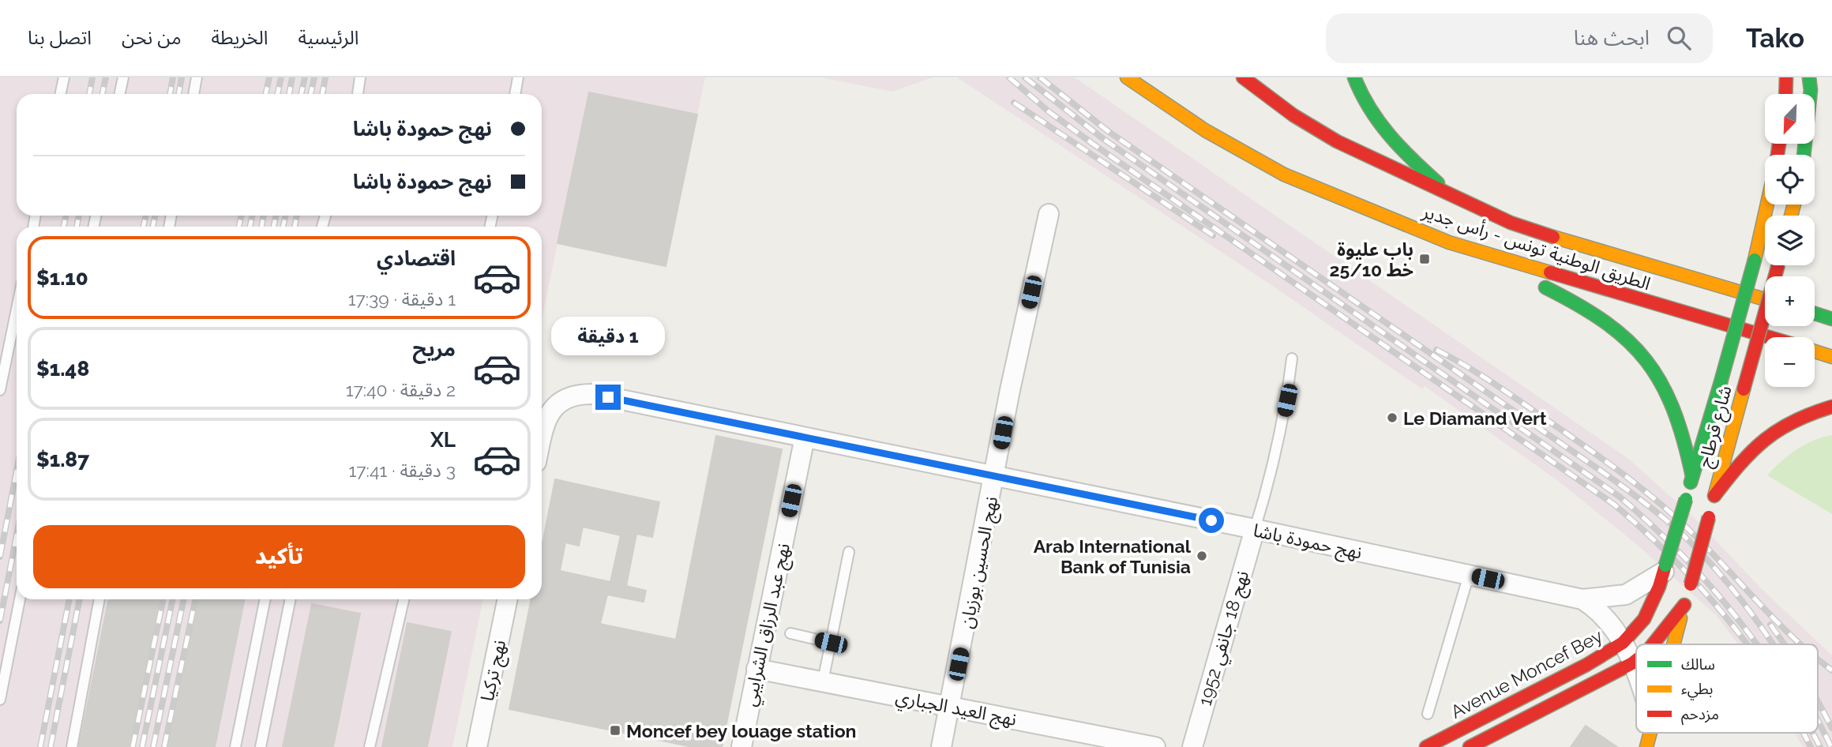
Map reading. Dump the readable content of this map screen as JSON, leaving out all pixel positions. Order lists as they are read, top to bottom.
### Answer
{
  "streets": {
    "main road": ["الطريق الوطنية تونس - رأس جدير", "شارع قرطاج", "Avenue Moncef Bey"],
    "street": [
      "نهج حمودة باشا",
      "نهج الحسين بوزيان",
      "نهج عبد الرزاق الشرايبي",
      "نهج 18 جانفي 1952",
      "نهج تركيا",
      "نهج العيد الجباري"
    ]
  },
  "crossings": [
    ["شارع قرطاج", "Avenue Moncef Bey"],
    ["نهج حمودة باشا", "نهج الحسين بوزيان"],
    ["نهج حمودة باشا", "نهج عبد الرزاق الشرايبي"],
    ["نهج حمودة باشا", "نهج 18 جانفي 1952"],
    ["نهج حمودة باشا", "Avenue Moncef Bey"],
    ["نهج الحسين بوزيان", "نهج العيد الجباري"],
    ["نهج عبد الرزاق الشرايبي", "نهج العيد الجباري"]
  ],
  "places": {
    "transit": ["باب عليوة خط 25/10", "Moncef bey louage station"],
    "other": ["Le Diamand Vert", "Arab International Bank of Tunisia"]
  },
  "legend": ["سالك", "بطيء", "مزدحم"],
  "north": "bottom left",
  "page": {
    "header": "Tako",
    "search": "ابحث هنا",
    "nav": [
      "الرئيسية",
      "الخريطة",
      "من نحن",
      "اتصل بنا"
    ],
    "map_buttons": ["+", "−"],
    "banner": ["نهج حمودة باشا", "نهج حمودة باشا"],
    "list": [
      {
        "name": "اقتصادي",
        "note": "1 دقيقة · 17:39",
        "value": "$1.10"
      },
      {
        "name": "مريح",
        "note": "2 دقيقة · 17:40",
        "value": "$1.48"
      },
      {
        "name": "XL",
        "note": "3 دقيقة · 17:41",
        "value": "$1.87"
      }
    ],
    "bubble": "1 دقيقة",
    "buttons": "تأكيد"
  }
}
